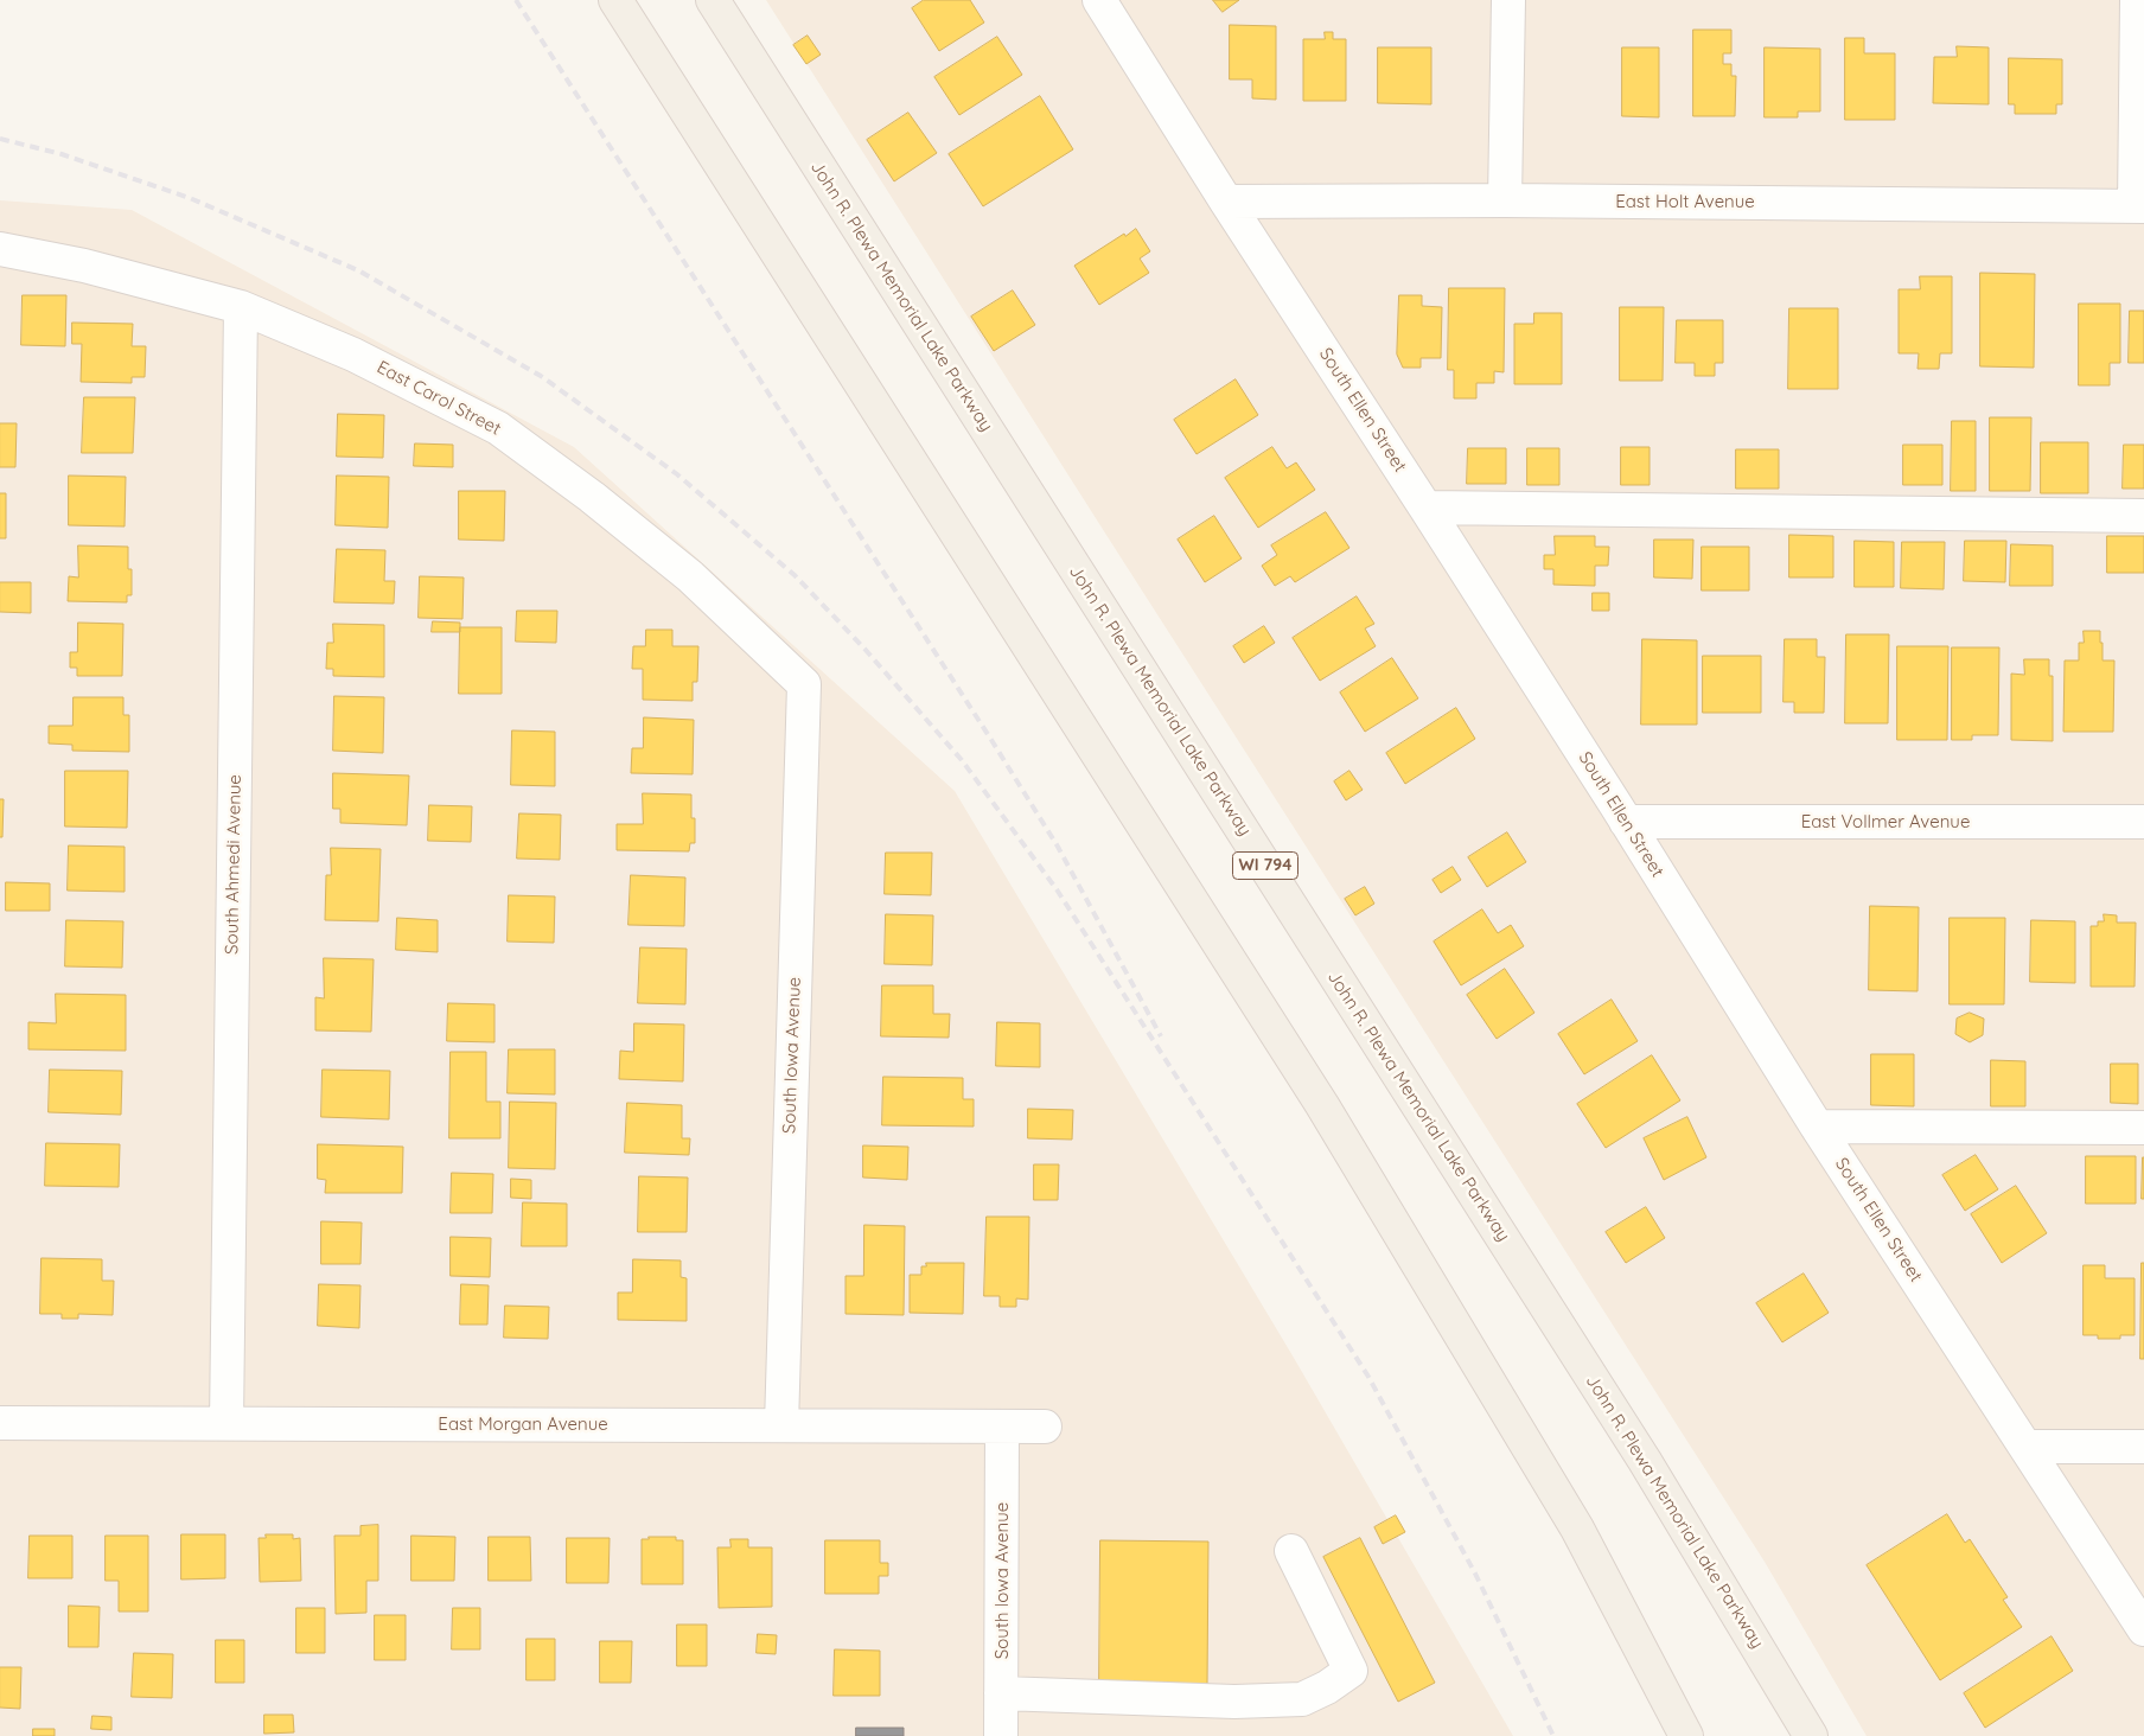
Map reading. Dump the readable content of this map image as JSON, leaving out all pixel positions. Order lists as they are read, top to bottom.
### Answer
{
  "streets": {
    "main road": ["John R. Plewa Memorial Lake Parkway", "WI 794"],
    "street": [
      "East Holt Avenue",
      "East Carol Street",
      "South Ellen Street",
      "East Vollmer Avenue",
      "South Ahmedi Avenue",
      "South Iowa Avenue",
      "East Morgan Avenue"
    ]
  },
  "crossings": [
    ["East Holt Avenue", "South Ellen Street"],
    ["East Carol Street", "South Ahmedi Avenue"],
    ["East Carol Street", "South Iowa Avenue"],
    ["South Ellen Street", "East Vollmer Avenue"],
    ["South Ahmedi Avenue", "East Morgan Avenue"],
    ["South Iowa Avenue", "East Morgan Avenue"]
  ]
}
